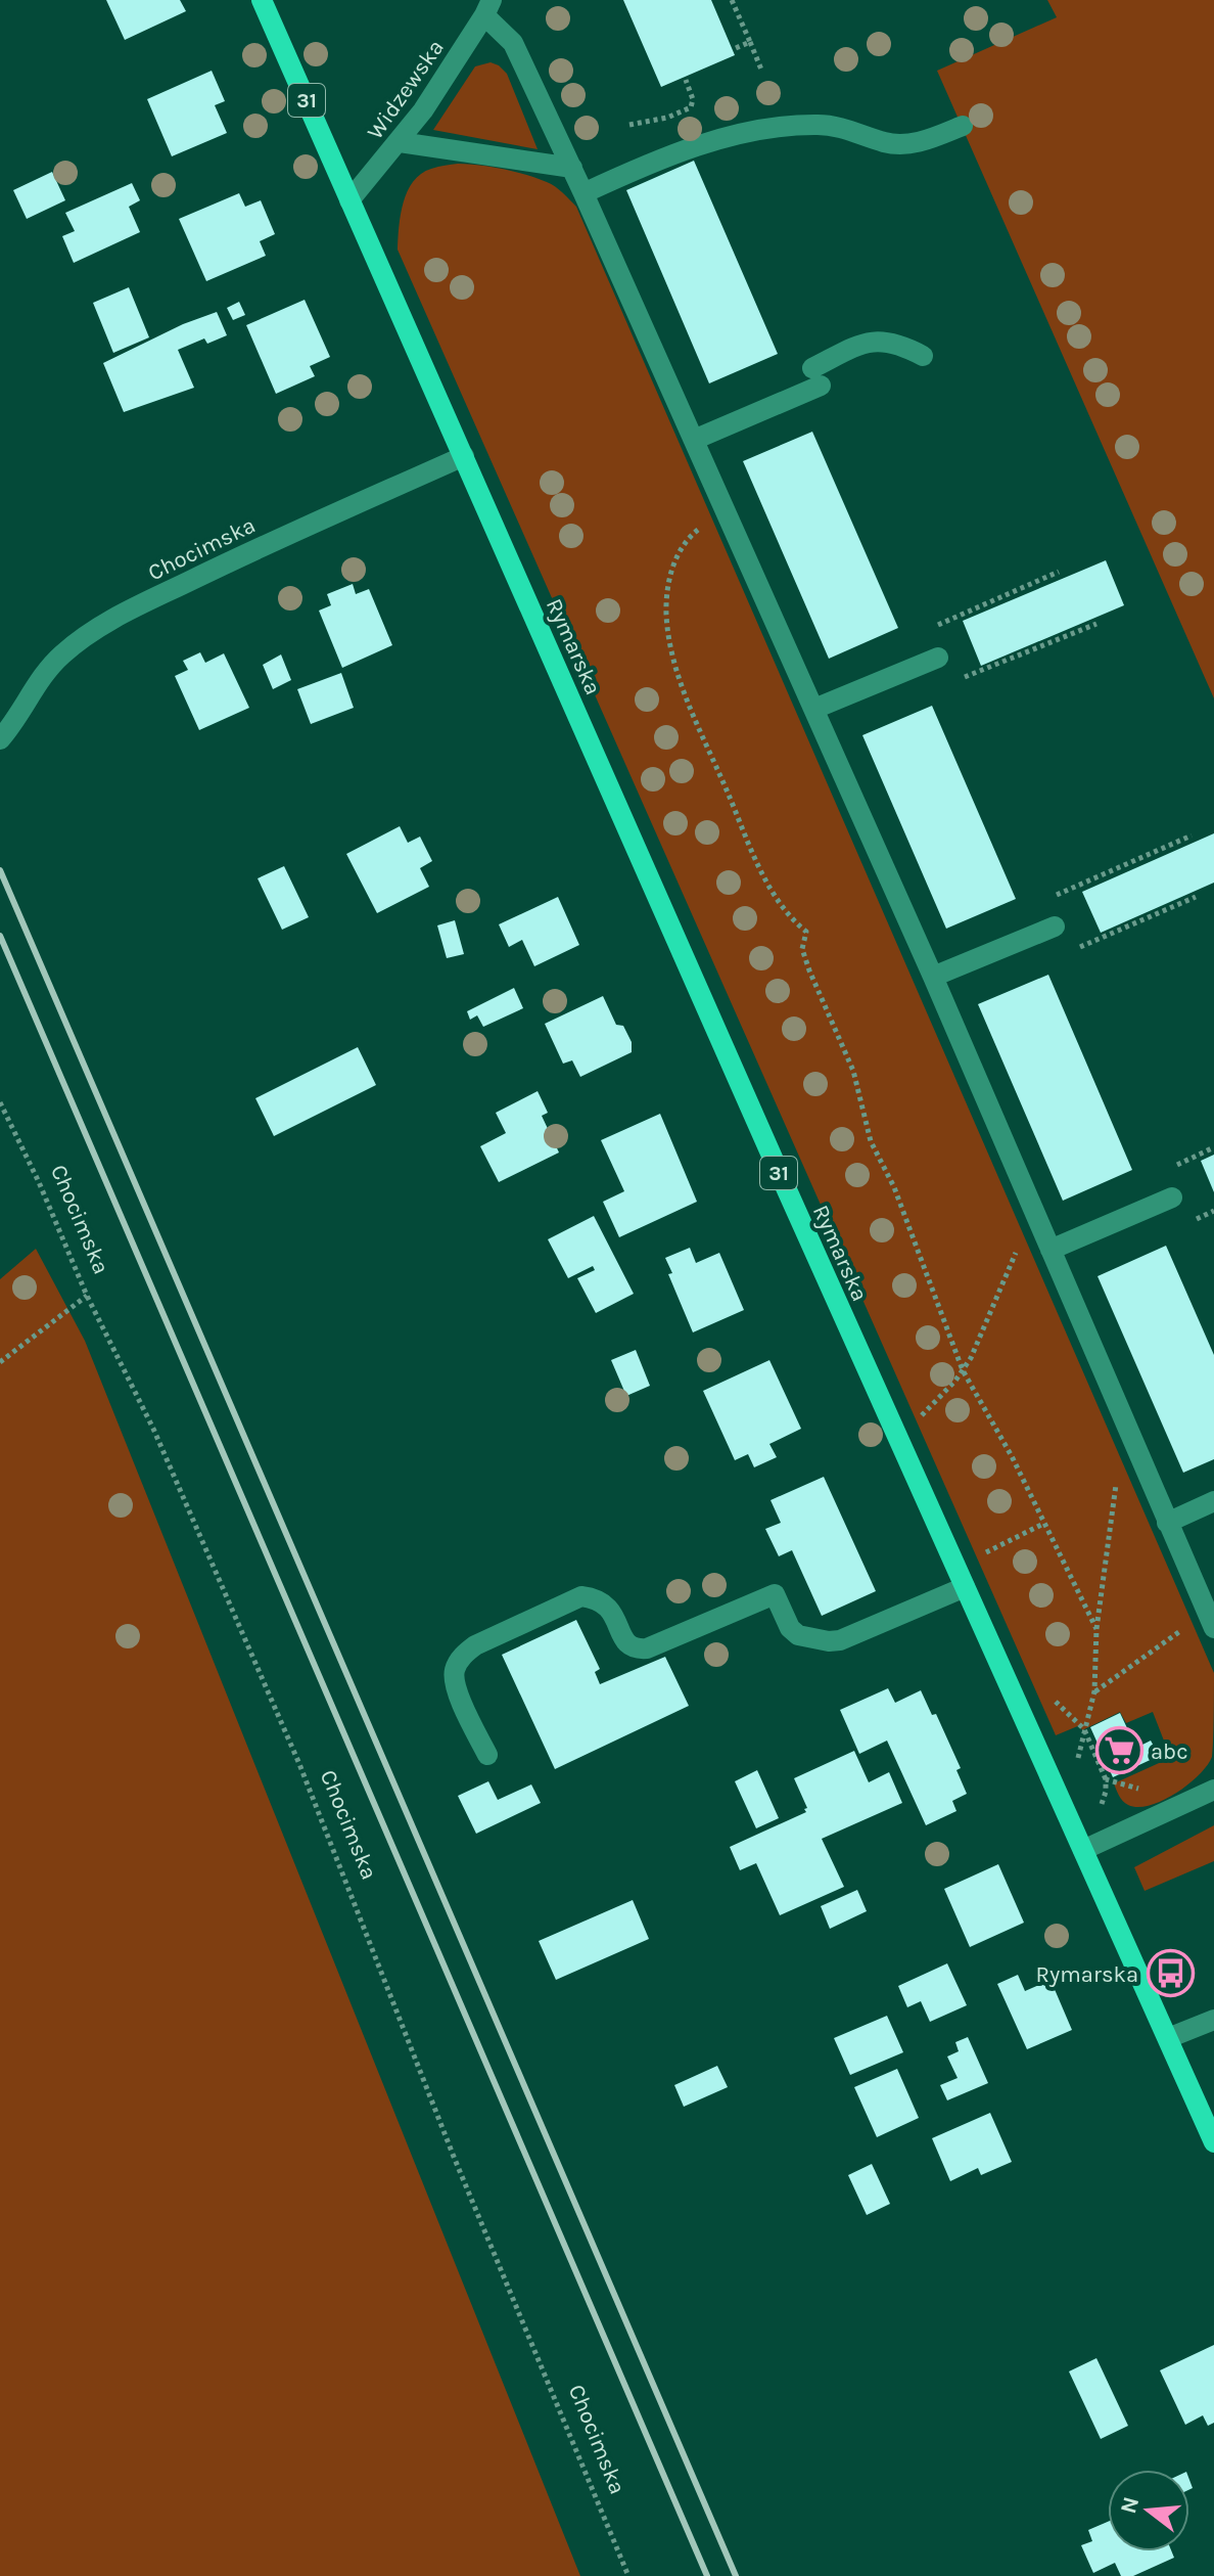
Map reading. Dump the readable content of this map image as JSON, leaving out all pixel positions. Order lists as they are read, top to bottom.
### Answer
{
  "streets": {
    "main road": ["31", "Rymarska"],
    "street": ["Widzewska", "Chocimska"]
  },
  "crossings": [
    ["Widzewska", "31"],
    ["Widzewska", "Rymarska"],
    ["31", "Rymarska"],
    ["Chocimska", "Rymarska"]
  ],
  "places": {
    "supermarket": ["abc"],
    "bus stop": ["Rymarska"]
  },
  "north": "left"
}
